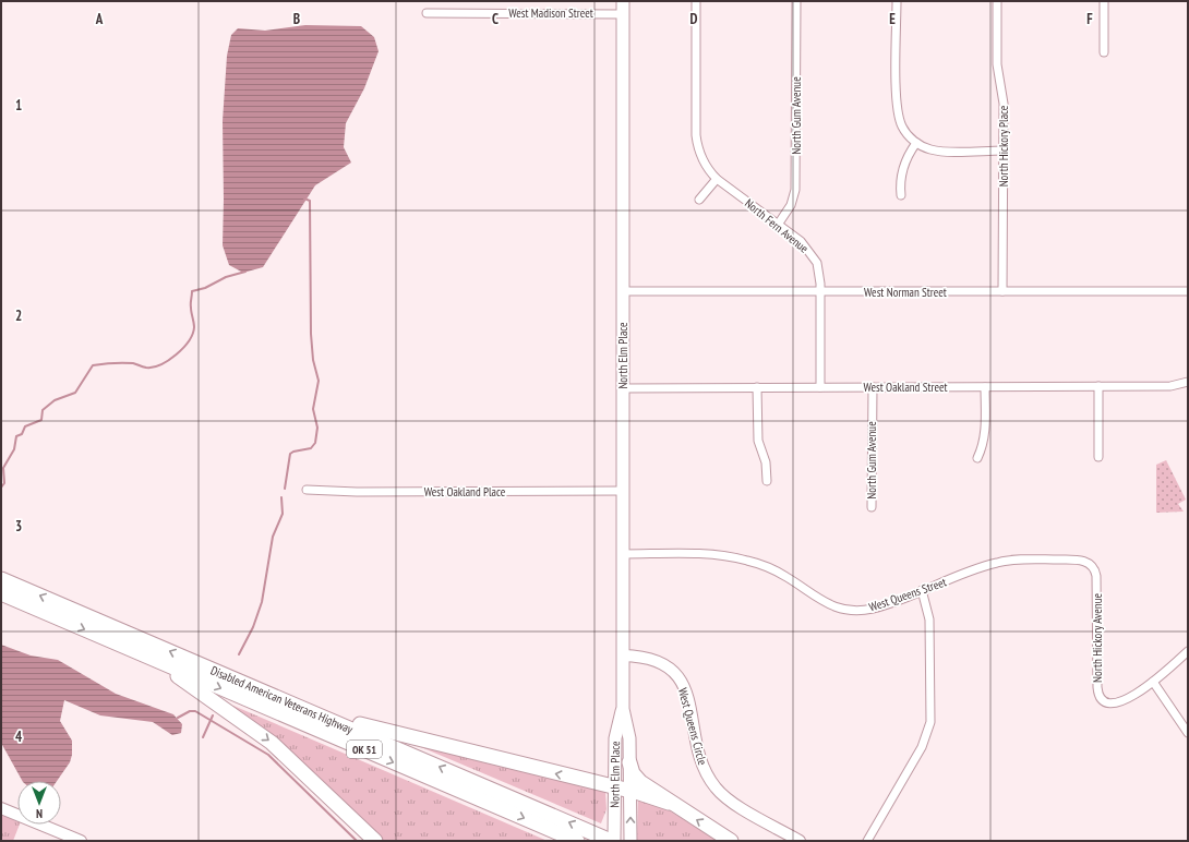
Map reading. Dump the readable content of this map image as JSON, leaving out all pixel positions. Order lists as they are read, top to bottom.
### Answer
{
  "streets": {
    "highway": ["Disabled American Veterans Highway", "OK 51"],
    "main road": ["North Elm Place"],
    "street": [
      "West Madison Street",
      "North Gum Avenue",
      "North Hickory Place",
      "North Fern Avenue",
      "West Norman Street",
      "West Oakland Street",
      "West Oakland Place",
      "West Queens Street",
      "North Hickory Avenue",
      "West Queens Circle"
    ]
  },
  "crossings": [
    ["West Madison Street", "North Elm Place"],
    ["North Gum Avenue", "North Fern Avenue"],
    ["North Gum Avenue", "West Oakland Street"],
    ["North Hickory Place", "West Norman Street"],
    ["North Fern Avenue", "West Norman Street"],
    ["North Fern Avenue", "West Oakland Street"],
    ["West Norman Street", "North Elm Place"],
    ["North Elm Place", "West Oakland Street"],
    ["North Elm Place", "West Oakland Place"],
    ["North Elm Place", "West Queens Street"],
    ["North Elm Place", "West Queens Circle"],
    ["West Queens Street", "North Hickory Avenue"]
  ],
  "north": "bottom",
  "grid": {
    "columns": [
      "A",
      "B",
      "C",
      "D",
      "E",
      "F"
    ],
    "rows": [
      "1",
      "2",
      "3",
      "4"
    ]
  }
}
